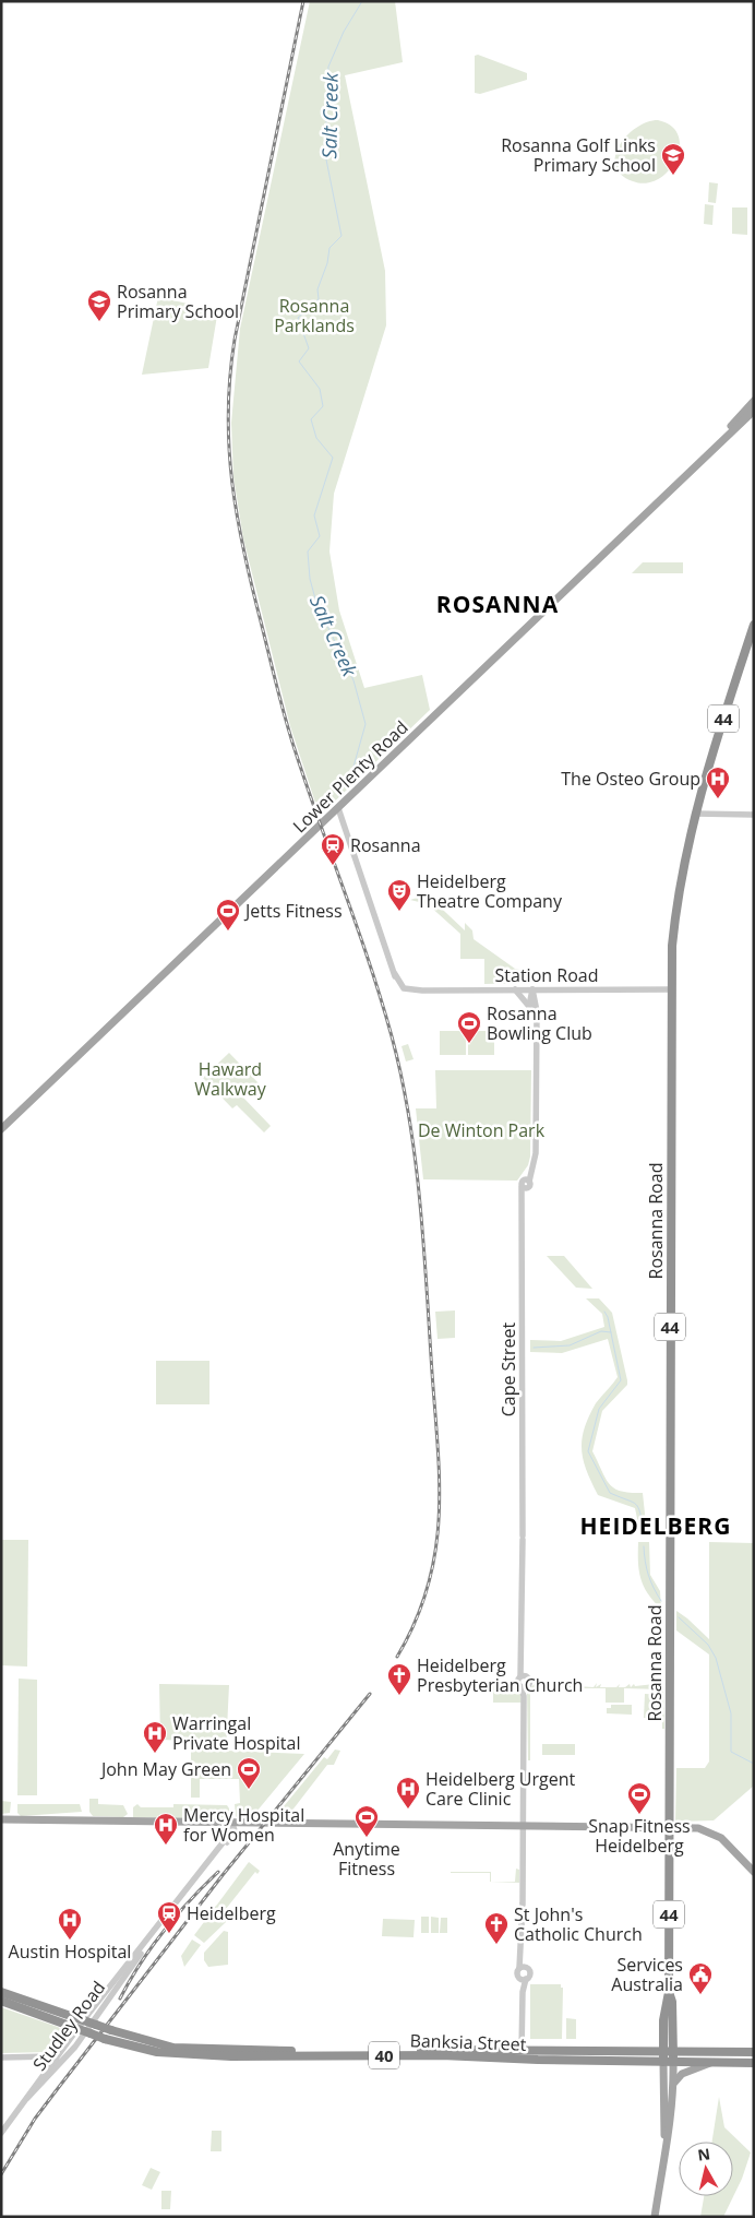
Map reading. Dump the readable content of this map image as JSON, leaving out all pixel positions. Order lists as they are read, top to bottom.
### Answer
{
  "streets": {
    "highway": [
      "44",
      "Rosanna Road",
      "Banksia Street",
      "40"
    ],
    "main road": ["Lower Plenty Road"],
    "street": ["Station Road", "Cape Street", "Studley Road"]
  },
  "crossings": [
    ["44", "Rosanna Road"],
    ["44", "Banksia Street"],
    ["Lower Plenty Road", "Station Road"],
    ["Station Road", "Rosanna Road"],
    ["Station Road", "Cape Street"],
    ["Studley Road", "Banksia Street"],
    ["Studley Road", "40"],
    ["Banksia Street", "40"]
  ],
  "districts": ["ROSANNA", "HEIDELBERG"],
  "water": ["Salt Creek"],
  "parks": ["Rosanna Parklands", "Haward Walkway", "De Winton Park"],
  "places": {
    "school or university": ["Rosanna Golf Links Primary School", "Rosanna Primary School"],
    "hospital": [
      "The Osteo Group",
      "Warringal Private Hospital",
      "Heidelberg Urgent Care Clinic",
      "Mercy Hospital for Women",
      "Austin Hospital"
    ],
    "station": ["Rosanna", "Heidelberg"],
    "theatre": ["Heidelberg Theatre Company"],
    "sports": [
      "Jetts Fitness",
      "Rosanna Bowling Club",
      "John May Green",
      "Snap Fitness Heidelberg",
      "Anytime Fitness"
    ],
    "church": ["Heidelberg Presbyterian Church", "St John's Catholic Church"],
    "public building": ["Services Australia"]
  },
  "north": "top"
}
